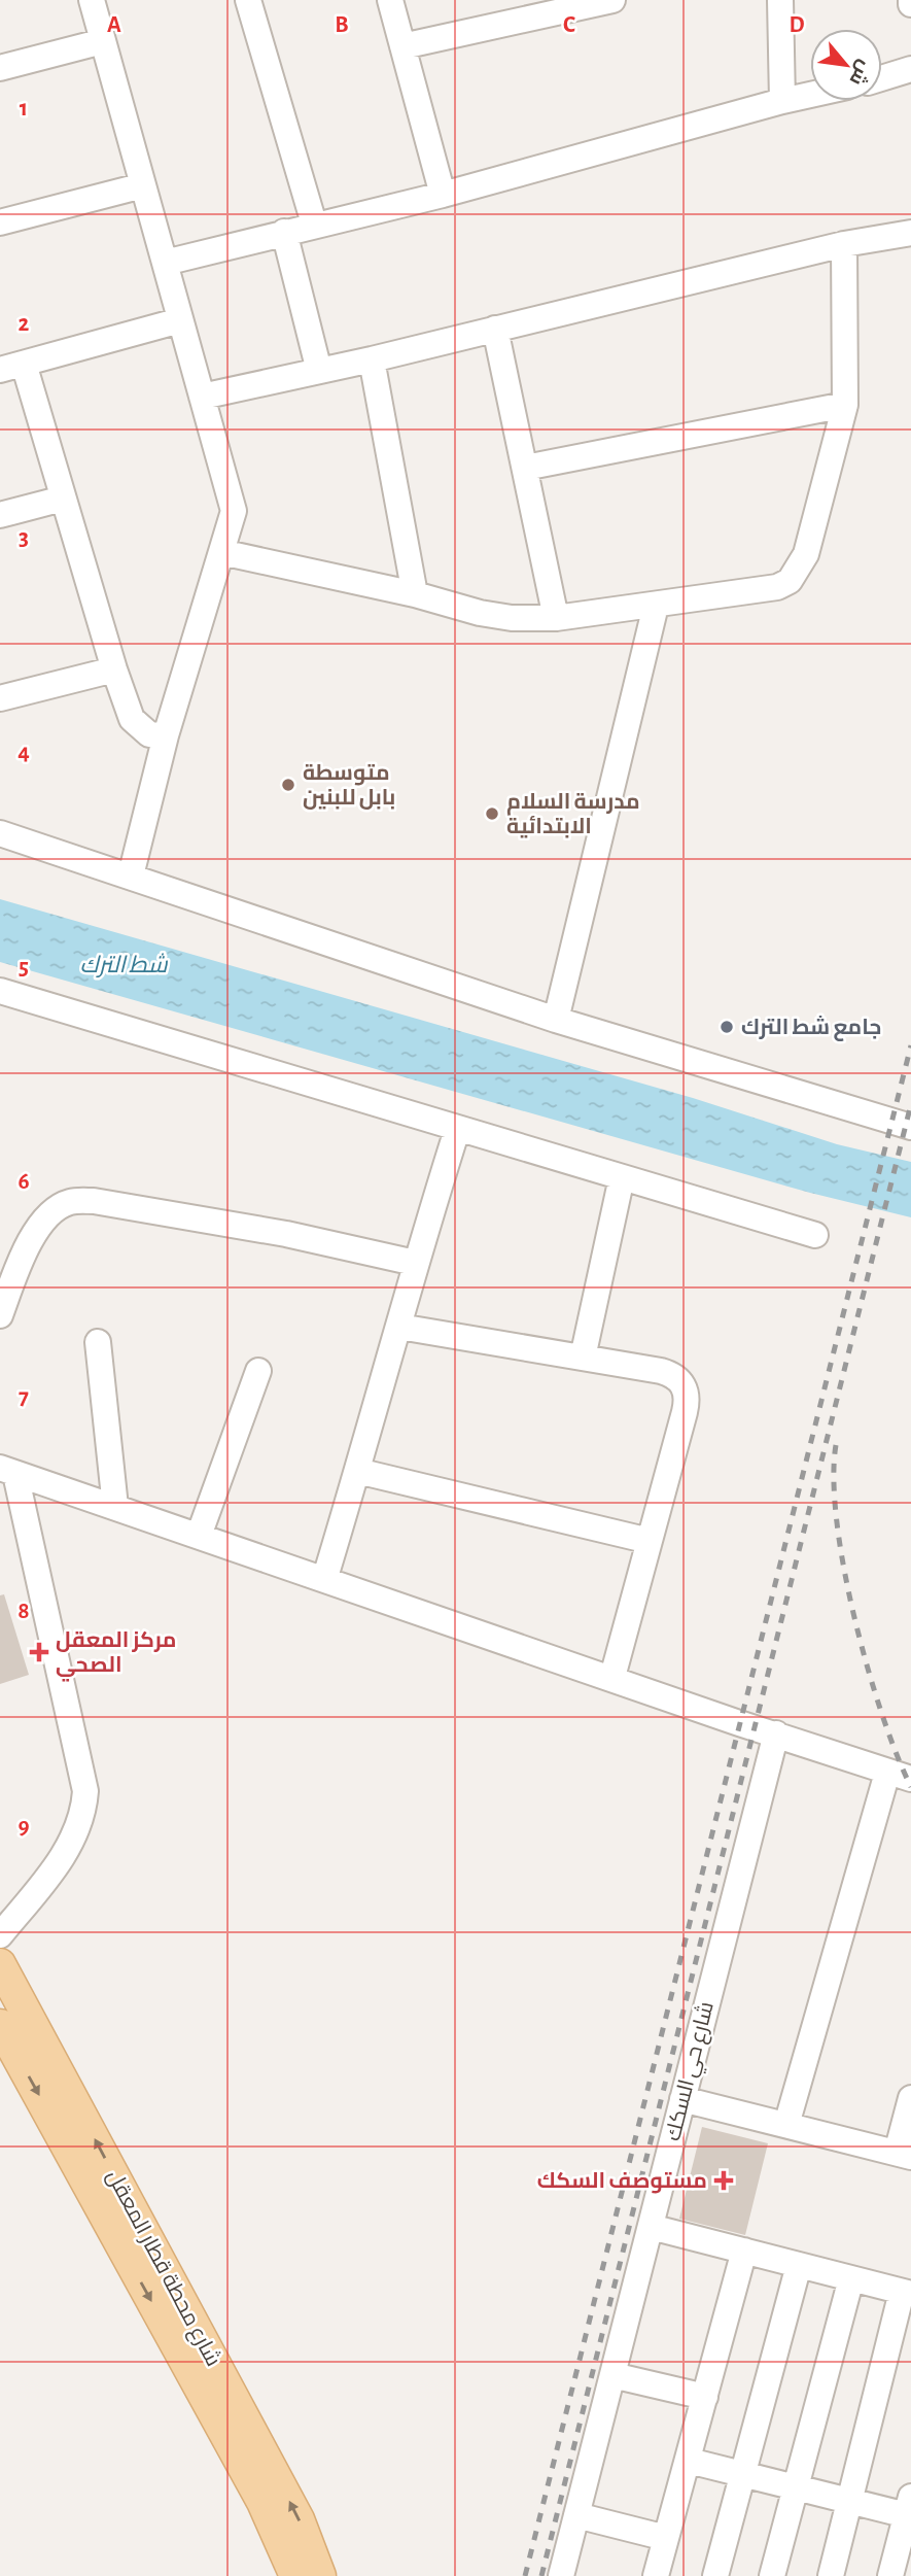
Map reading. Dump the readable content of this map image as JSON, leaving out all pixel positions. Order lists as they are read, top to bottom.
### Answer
{
  "streets": {
    "main road": ["شارع محطة قطار المعقل"],
    "street": ["شارع حي السكك"]
  },
  "water": ["شط الترك"],
  "places": {
    "other": ["متوسطة بابل للبنين", "مدرسة السلام الابتدائية", "جامع شط الترك"],
    "health": ["مركز المعقل الصحي", "مستوصف السكك"]
  },
  "north": "bottom right",
  "grid": {
    "columns": [
      "A",
      "B",
      "C",
      "D"
    ],
    "rows": [
      "1",
      "2",
      "3",
      "4",
      "5",
      "6",
      "7",
      "8",
      "9"
    ]
  }
}
